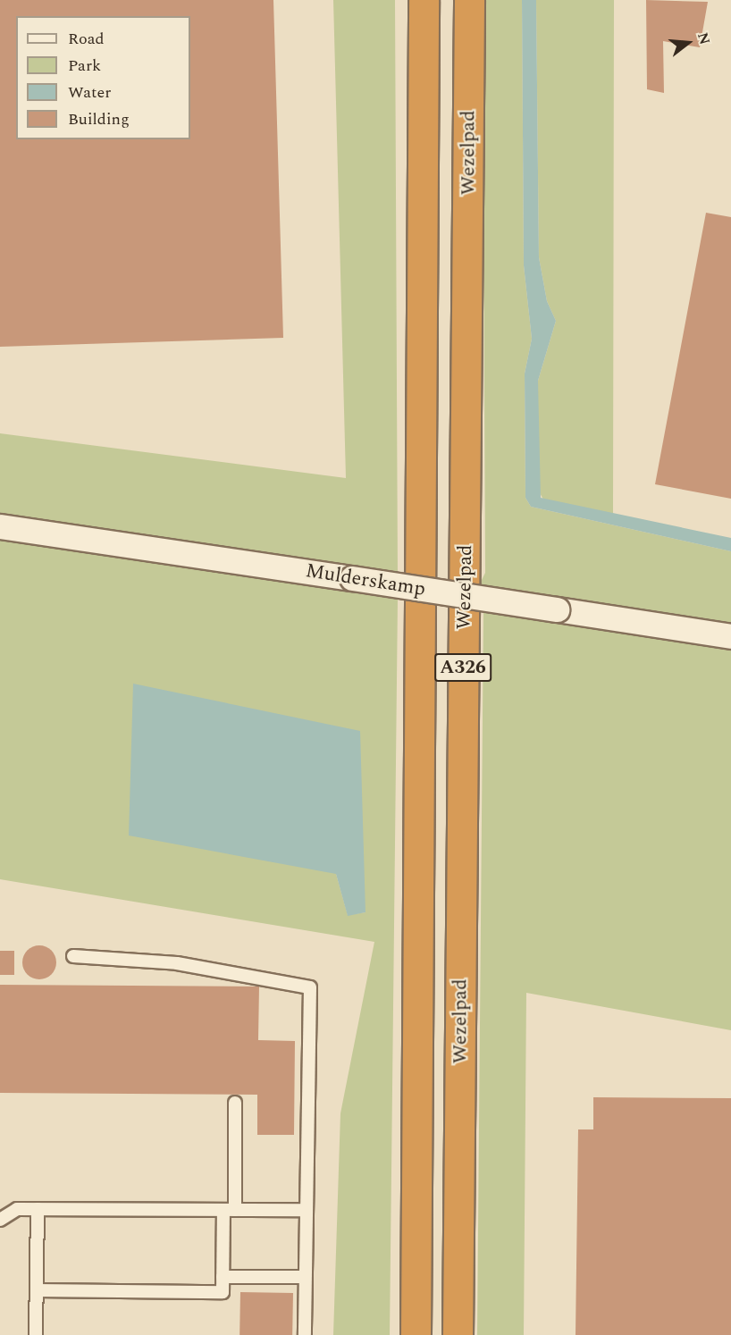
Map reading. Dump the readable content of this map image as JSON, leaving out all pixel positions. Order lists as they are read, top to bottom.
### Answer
{
  "streets": {
    "highway": ["Wezelpad", "A326"],
    "street": ["Mulderskamp"]
  },
  "legend": [
    "Road",
    "Park",
    "Water",
    "Building"
  ],
  "north": "right"
}
